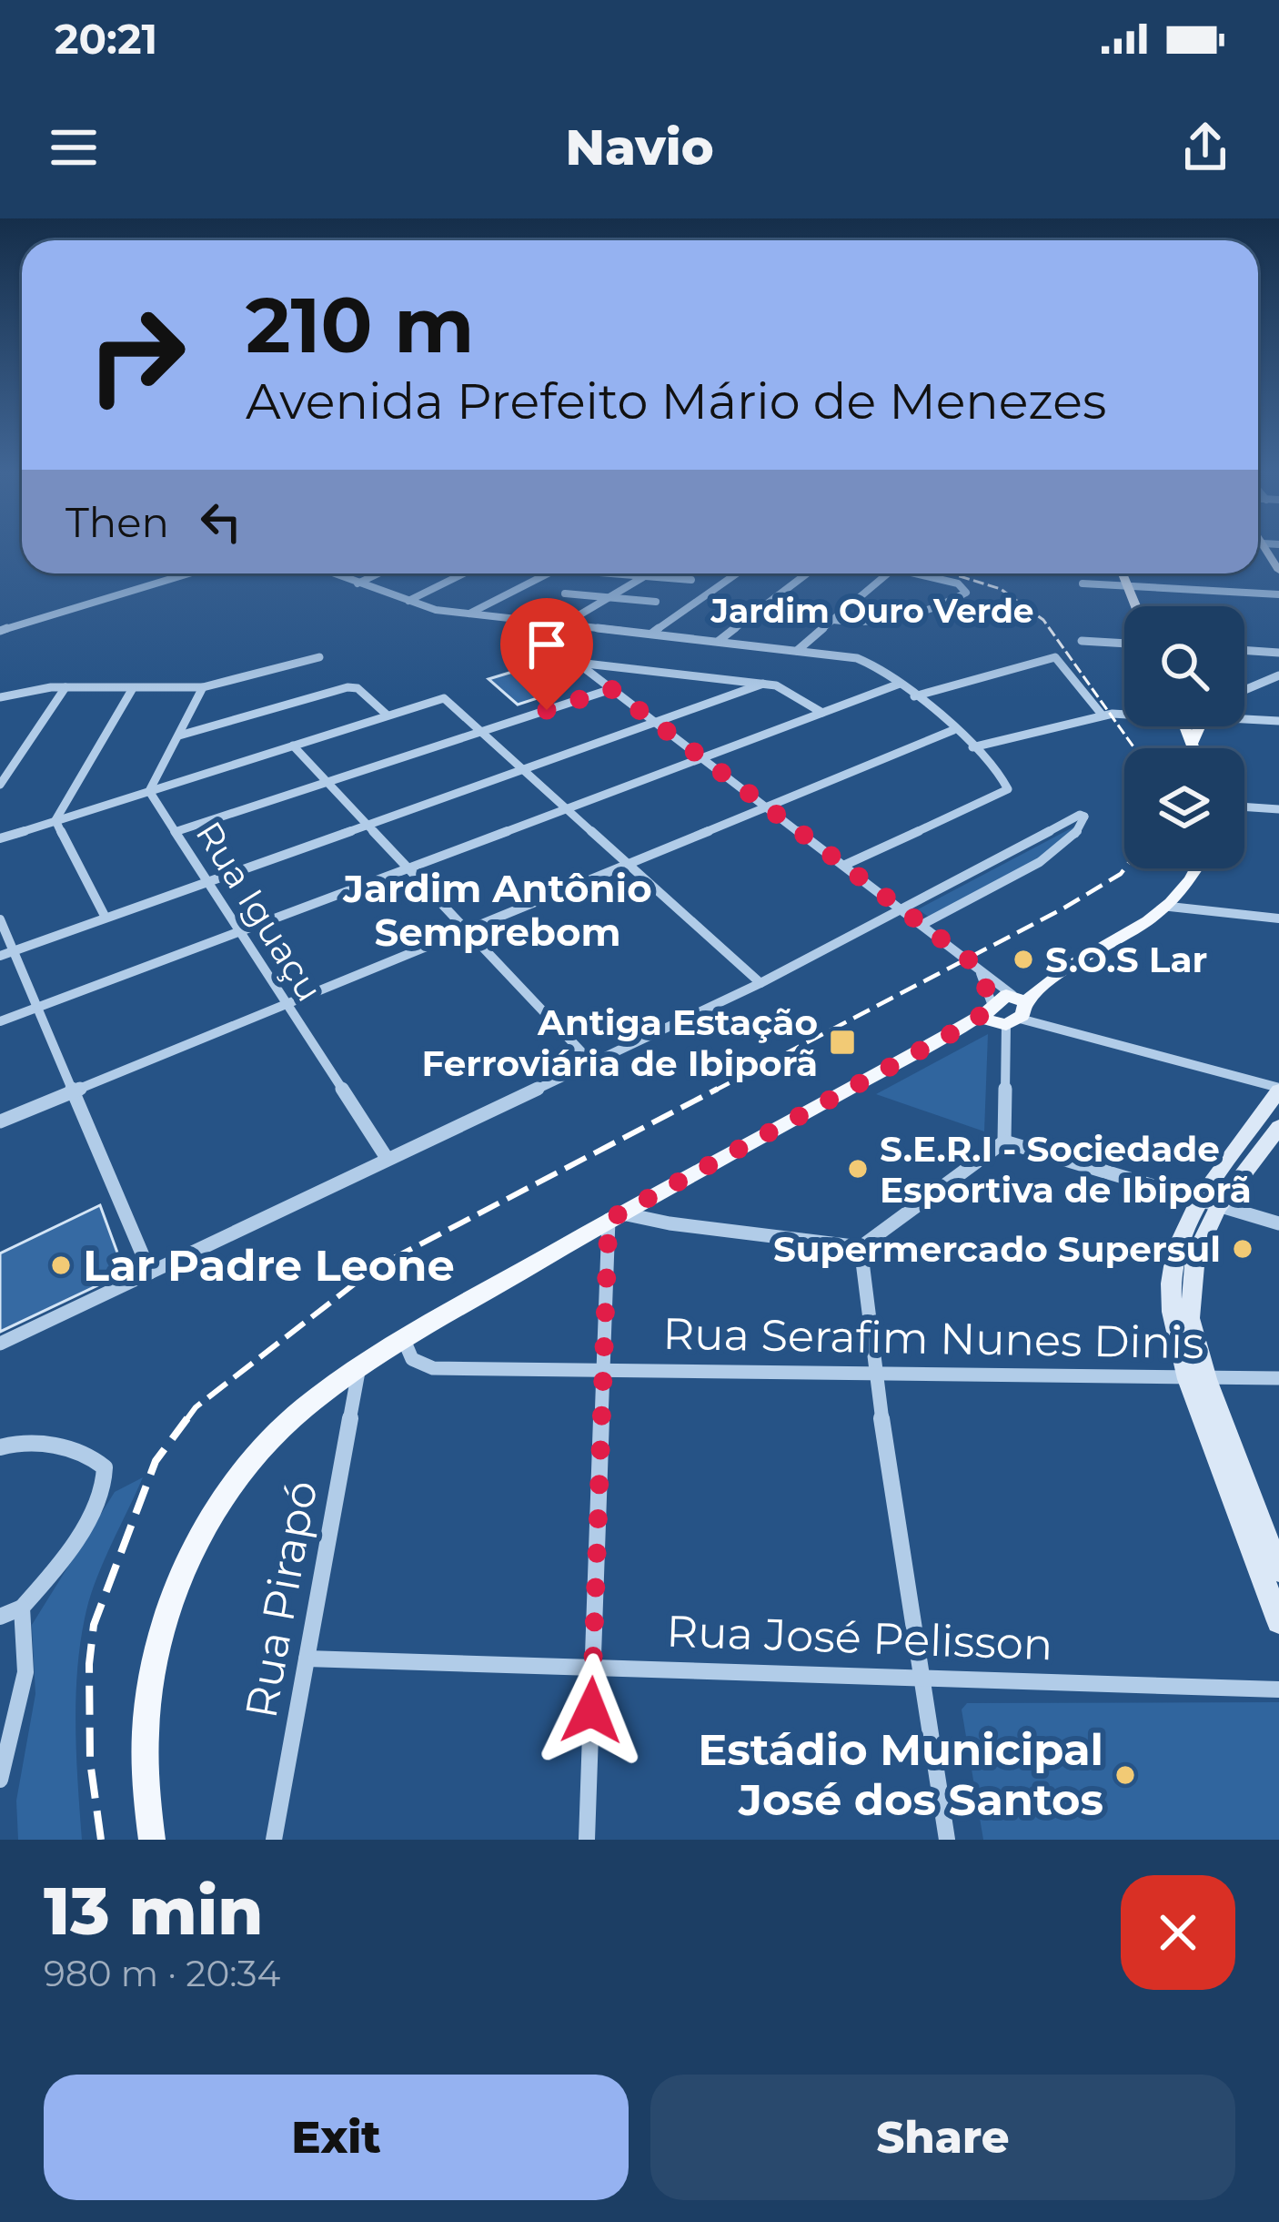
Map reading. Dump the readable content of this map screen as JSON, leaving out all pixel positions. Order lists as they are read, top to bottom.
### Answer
{
  "streets": {
    "street": [
      "Rua Iguaçu",
      "Rua Serafim Nunes Dinis",
      "Rua Pirapó",
      "Rua José Pelisson"
    ]
  },
  "crossings": [
    ["Rua Pirapó", "Rua José Pelisson"]
  ],
  "districts": ["Jardim Ouro Verde", "Jardim Antônio Semprebom"],
  "places": {
    "other": [
      "S.O.S Lar",
      "S.E.R.I - Sociedade Esportiva de Ibiporã",
      "Supermercado Supersul",
      "Lar Padre Leone",
      "Estádio Municipal José dos Santos"
    ],
    "transit": ["Antiga Estação Ferroviária de Ibiporã"]
  },
  "page": {
    "status": "20:21",
    "header": "Navio",
    "turn": ["210 m", "Avenida Prefeito Mário de Menezes"],
    "then": "Then",
    "heading": ["13 min", "980 m · 20:34"],
    "buttons": ["Exit", "Share"]
  }
}
